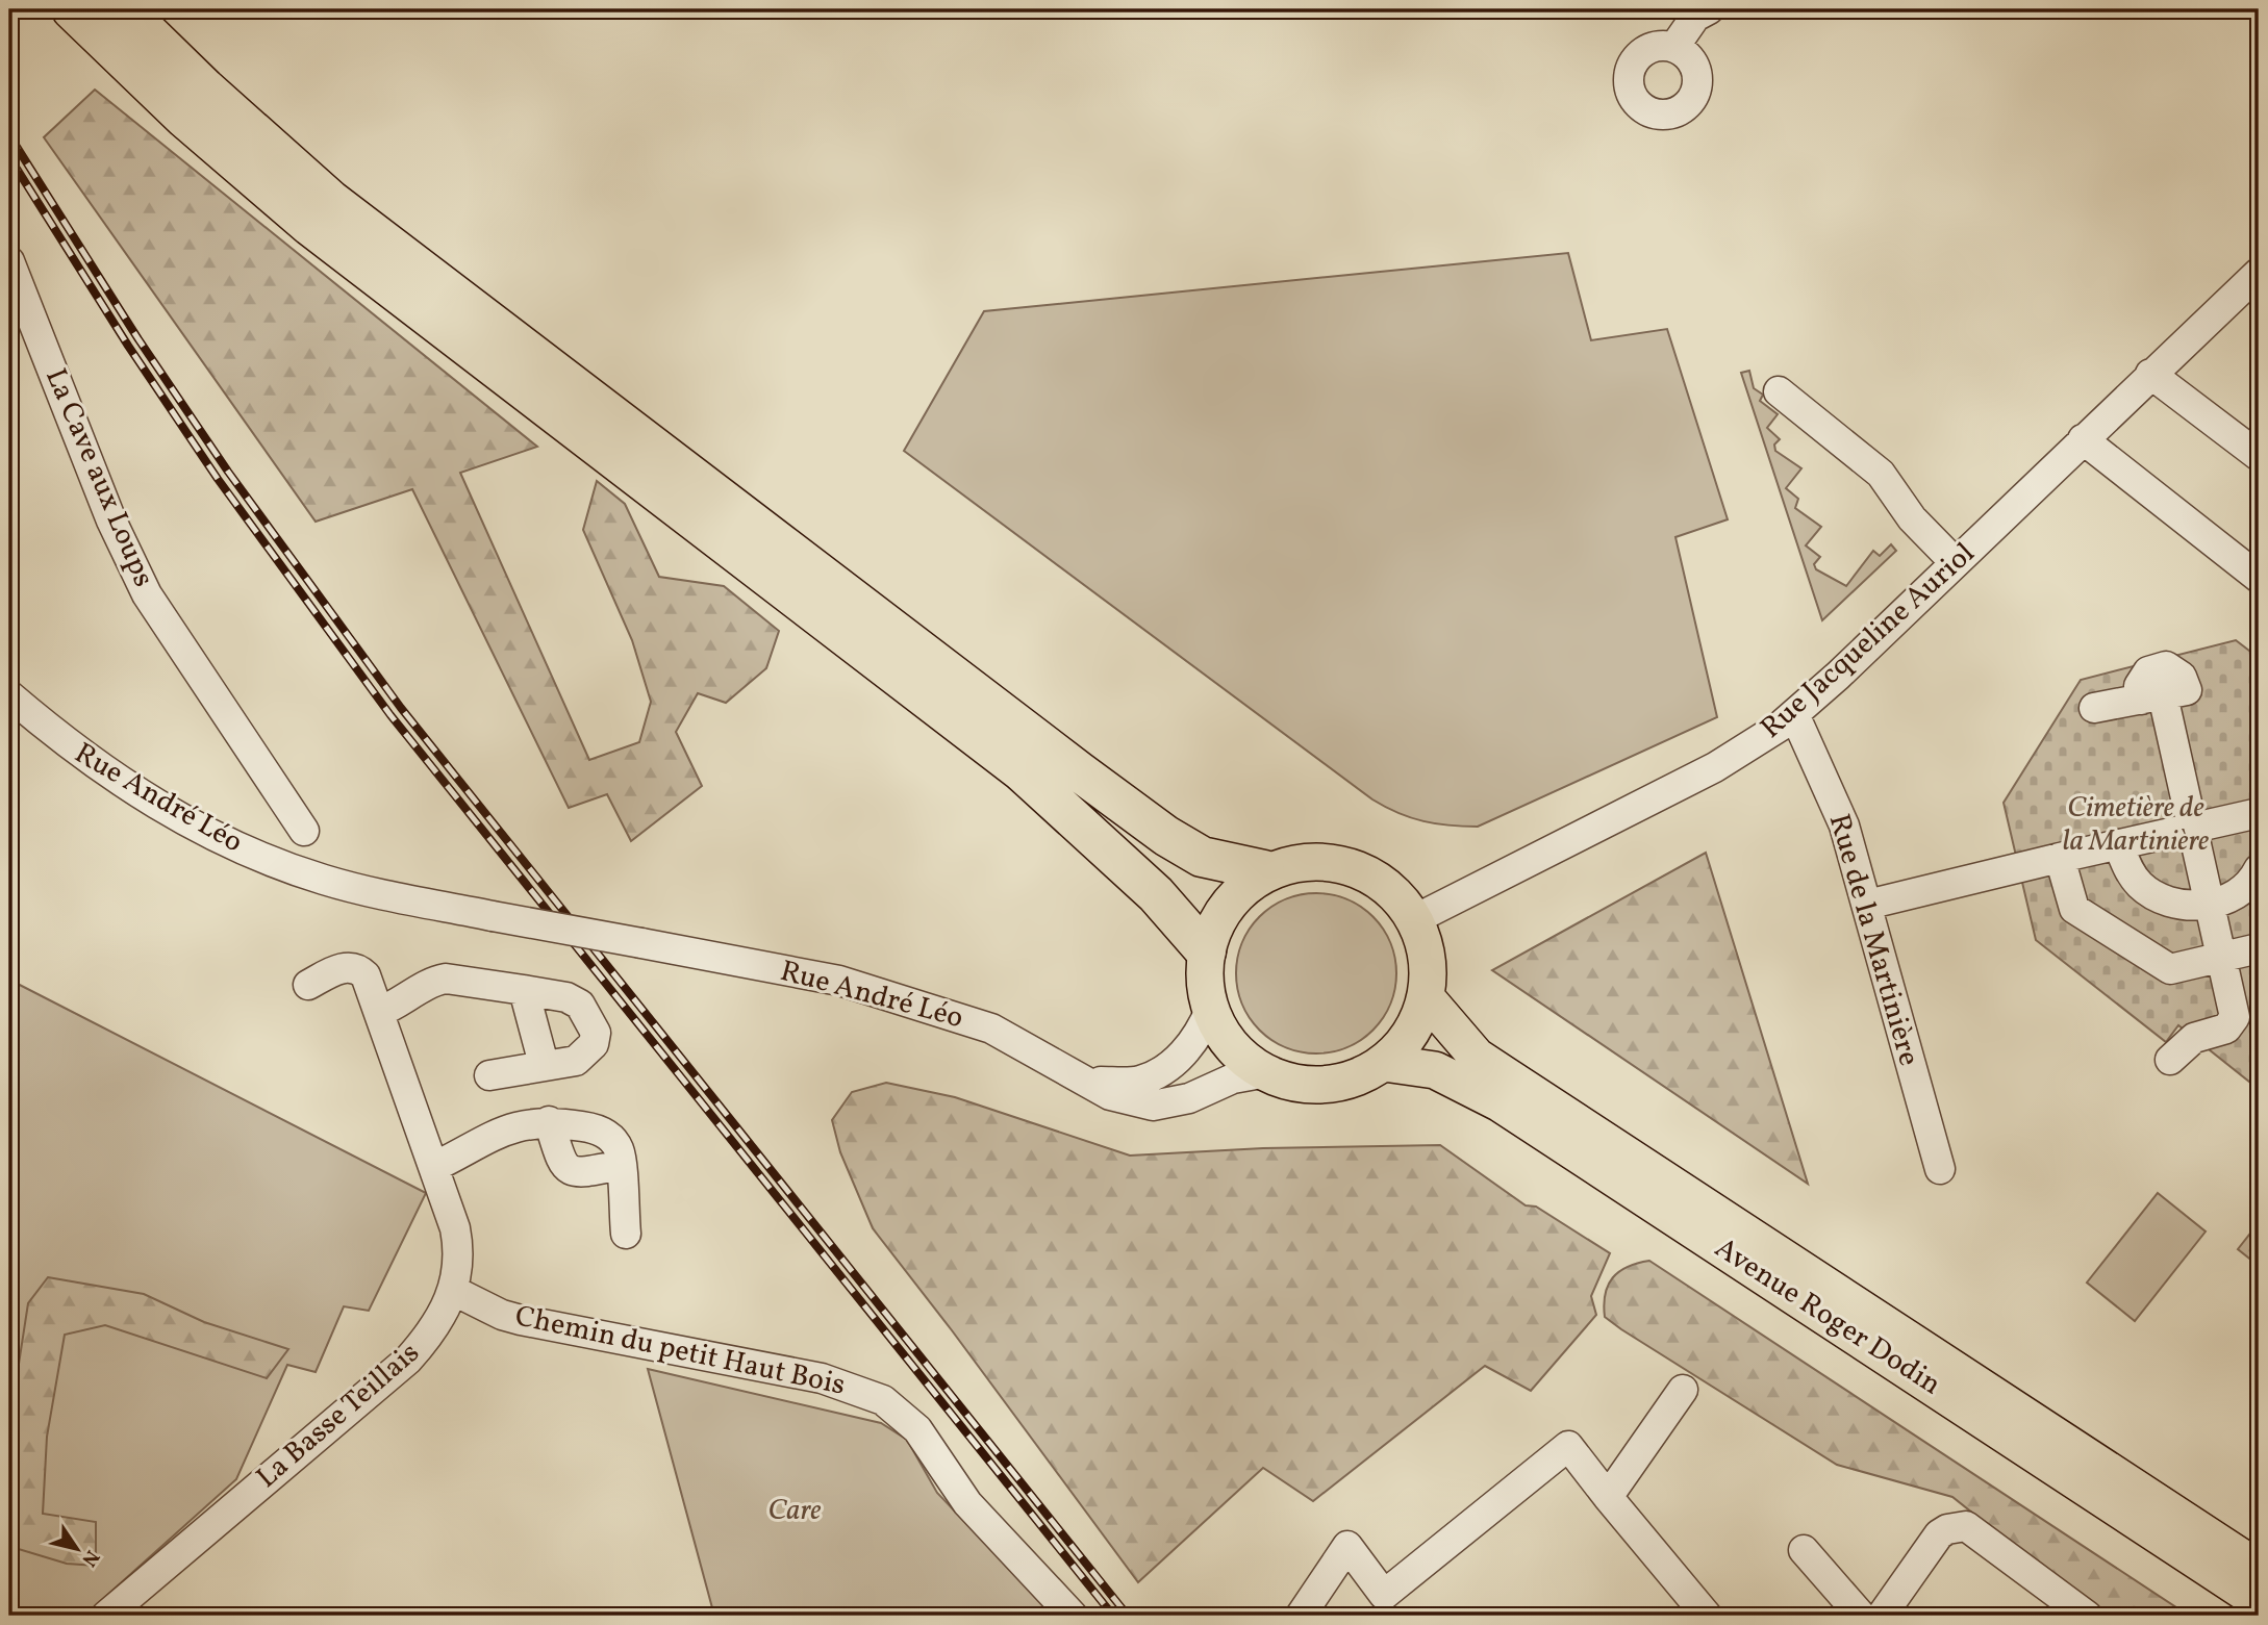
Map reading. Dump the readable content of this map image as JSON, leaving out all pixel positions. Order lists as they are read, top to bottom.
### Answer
{
  "streets": {
    "main road": ["Avenue Roger Dodin"],
    "street": [
      "La Cave aux Loups",
      "Rue Jacqueline Auriol",
      "Rue André Léo",
      "Rue de la Martinière",
      "Chemin du petit Haut Bois",
      "La Basse Teillais"
    ]
  },
  "crossings": [
    ["Rue Jacqueline Auriol", "Rue André Léo"],
    ["Rue Jacqueline Auriol", "Rue de la Martinière"],
    ["Rue Jacqueline Auriol", "Avenue Roger Dodin"],
    ["Rue André Léo", "Avenue Roger Dodin"],
    ["Chemin du petit Haut Bois", "La Basse Teillais"]
  ],
  "parks": ["Cimetière de la Martinière", "Care"],
  "north": "bottom right"
}
